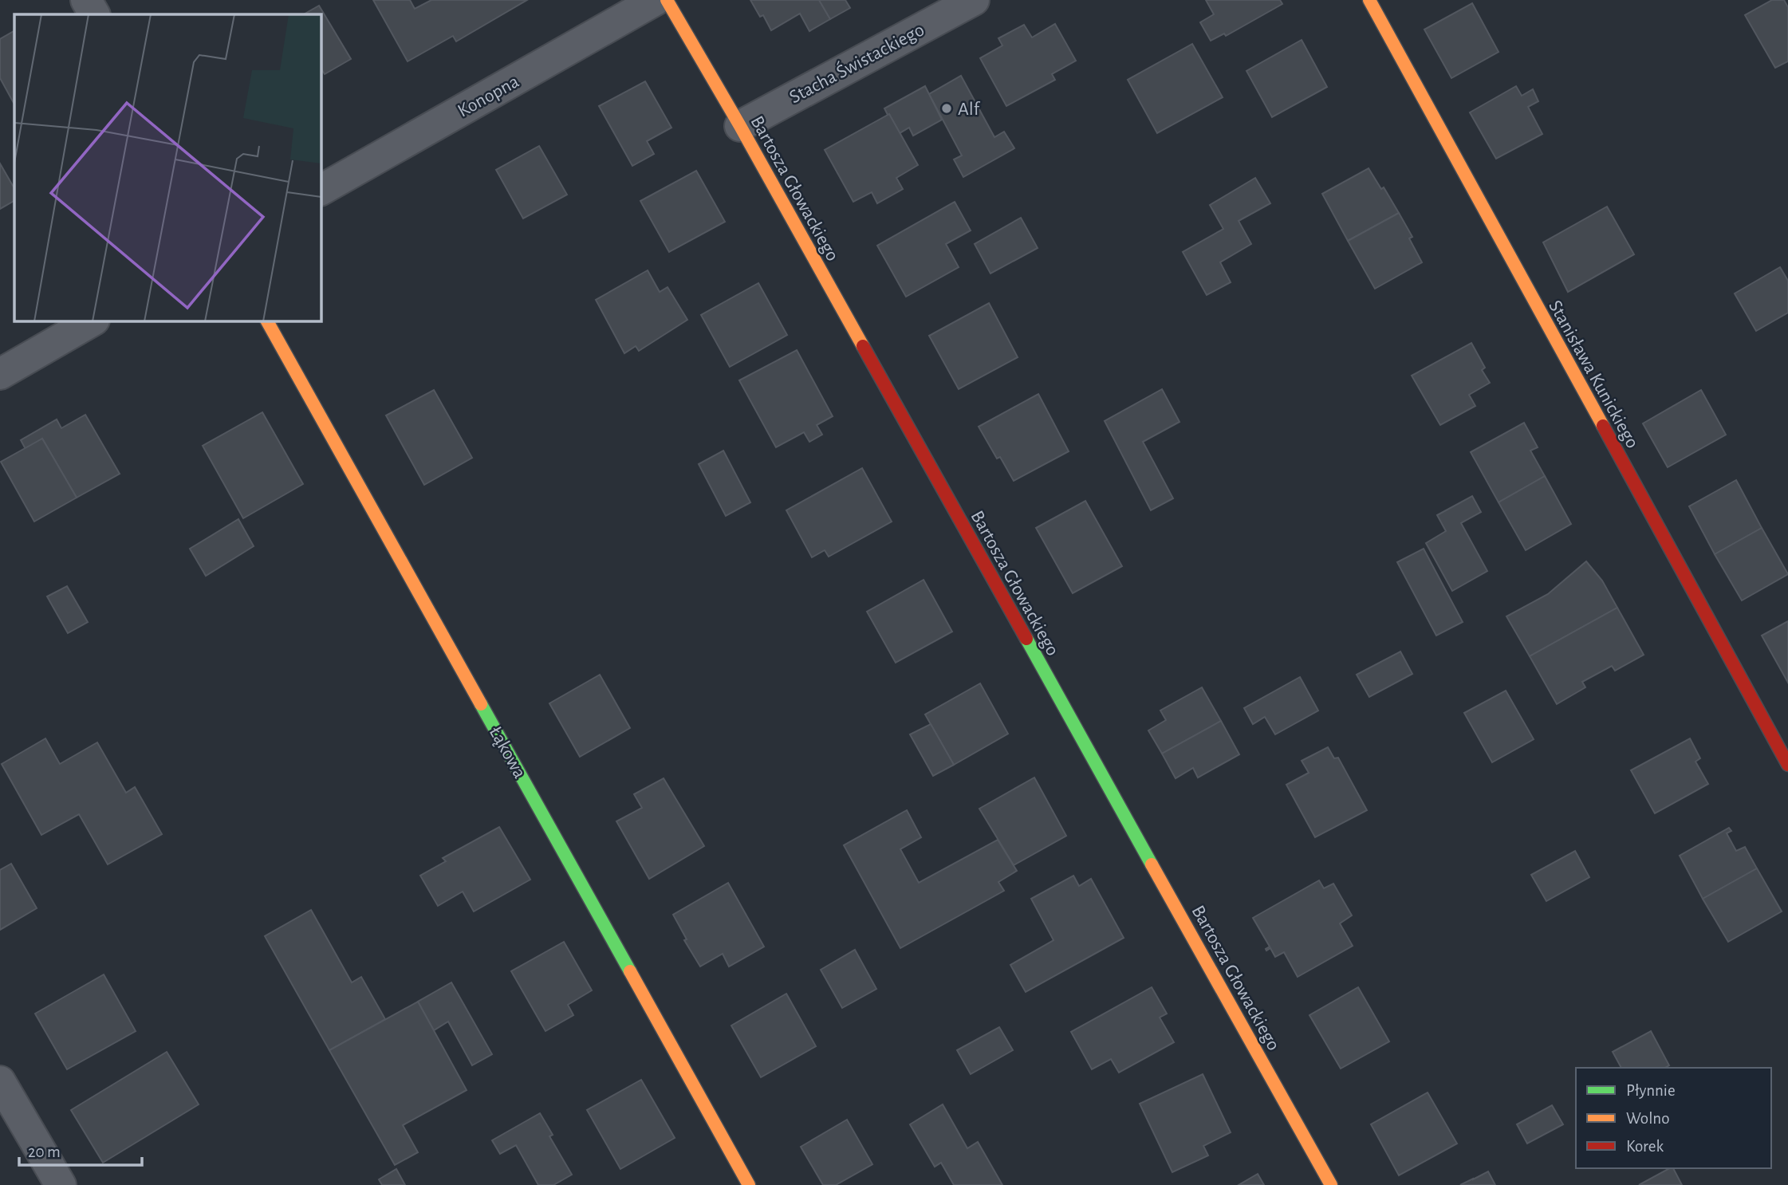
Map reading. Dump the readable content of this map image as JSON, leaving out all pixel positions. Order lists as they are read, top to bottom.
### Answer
{
  "streets": {
    "street": [
      "Stacha Świstackiego",
      "Konopna",
      "Bartosza Głowackiego",
      "Stanisława Kunickiego",
      "Łąkowa"
    ]
  },
  "crossings": [
    ["Stacha Świstackiego", "Bartosza Głowackiego"]
  ],
  "places": ["Alf"],
  "legend": ["Płynnie", "Wolno", "Korek"],
  "scale_bar": "20 m"
}
